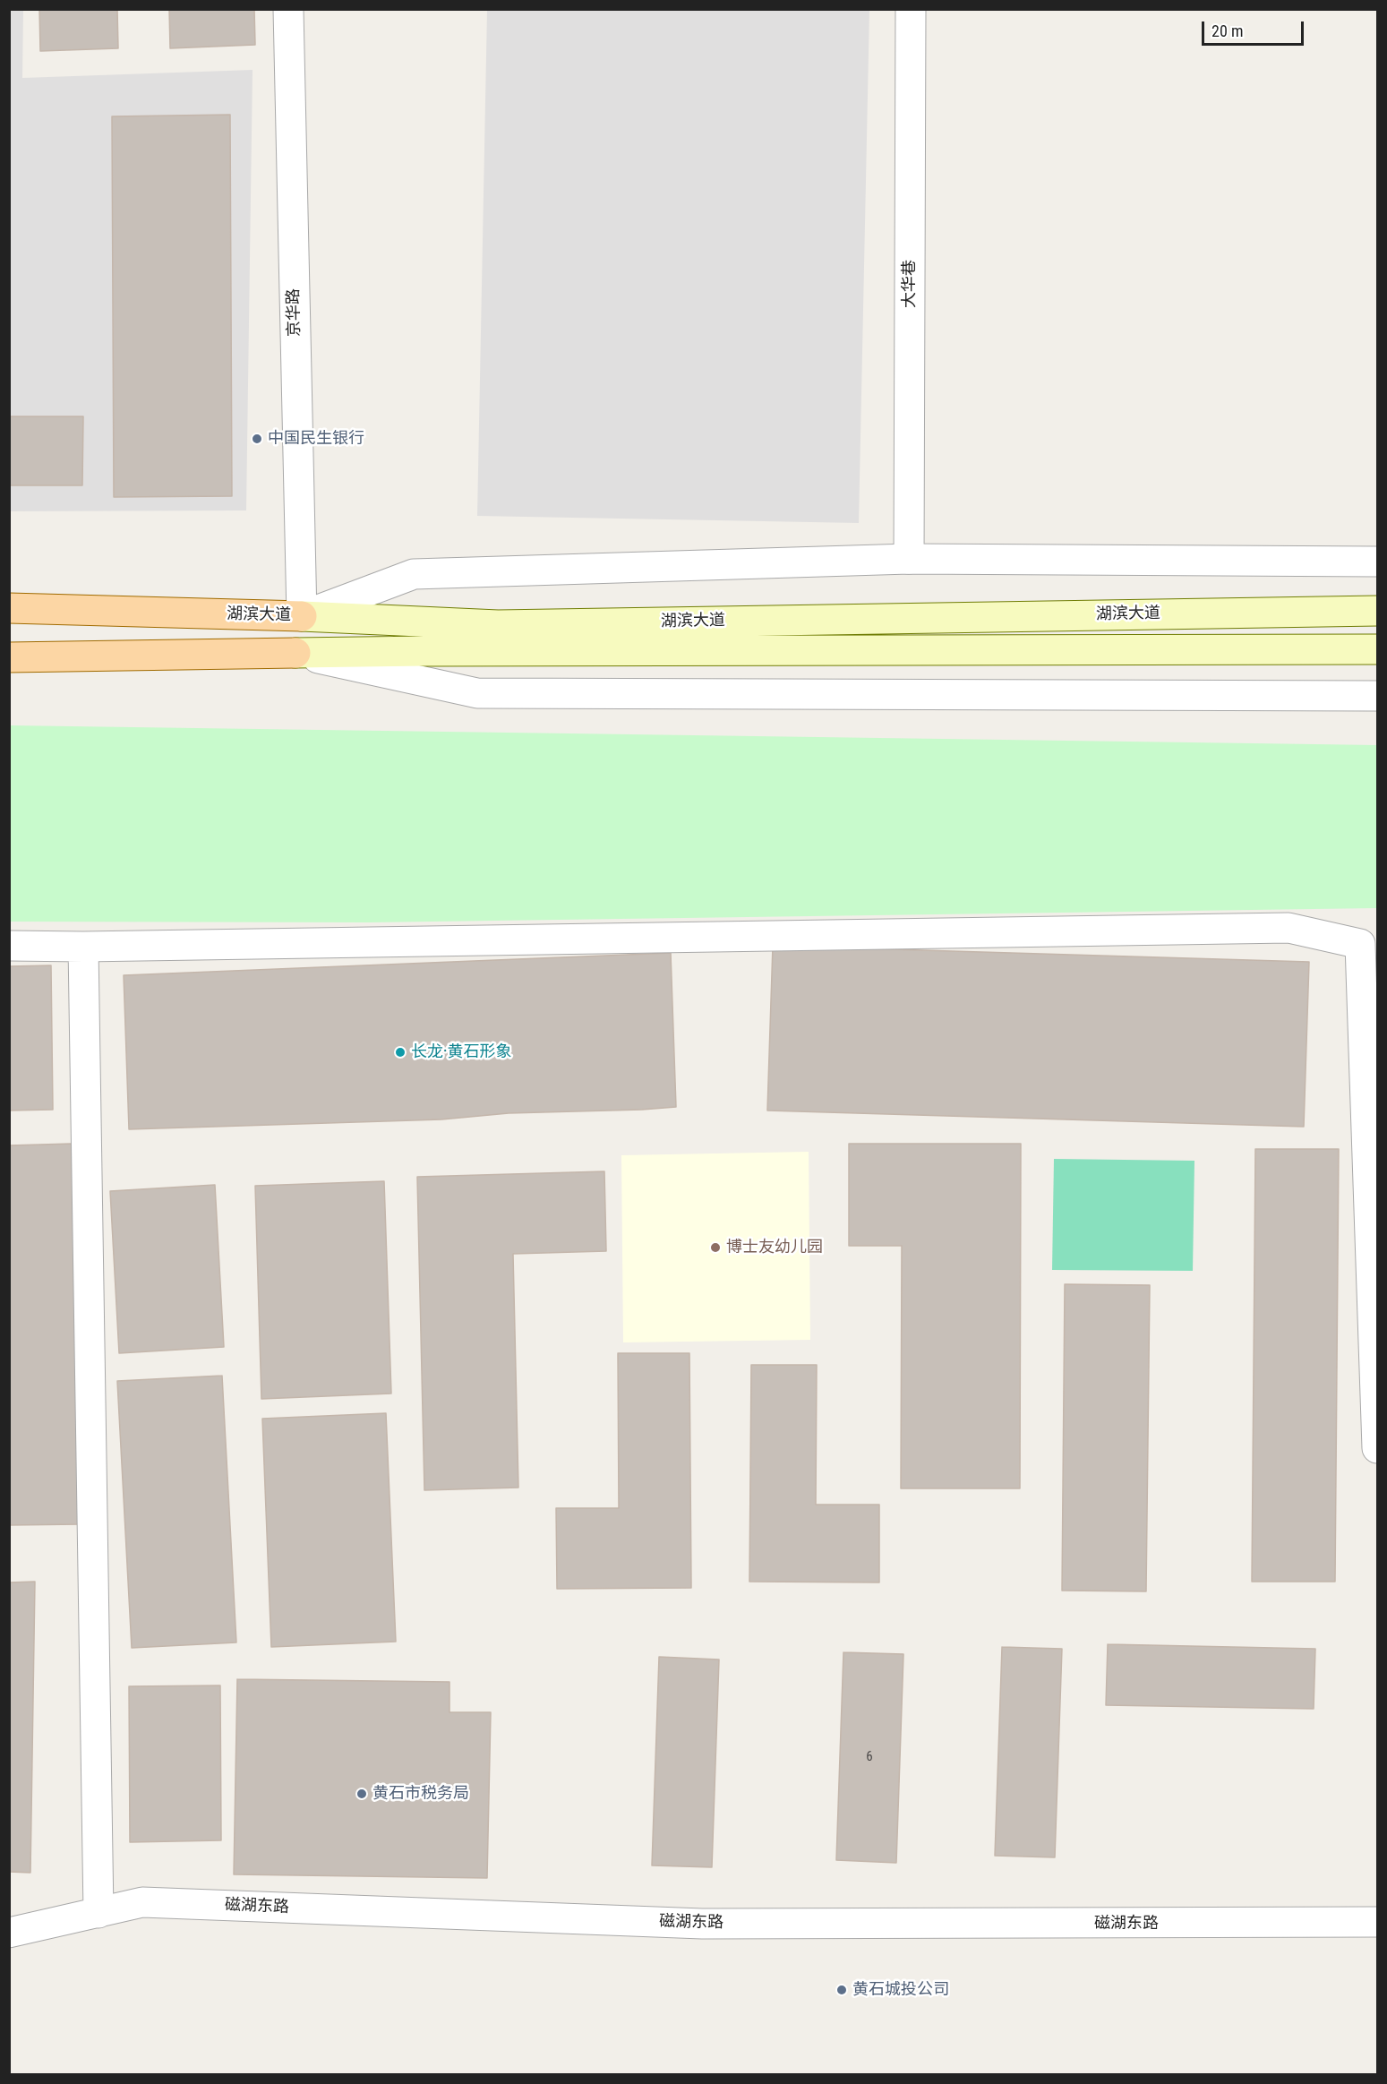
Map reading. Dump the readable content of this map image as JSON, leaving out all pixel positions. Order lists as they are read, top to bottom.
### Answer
{
  "streets": {
    "main road": ["湖滨大道"],
    "street": ["大华巷", "京华路", "磁湖东路"]
  },
  "crossings": [
    ["京华路", "湖滨大道"]
  ],
  "places": [
    "中国民生银行",
    "长龙·黄石形象",
    "博士友幼儿园",
    "黄石市税务局",
    "黄石城投公司"
  ],
  "house_numbers": ["6"],
  "scale_bar": "20 m"
}
